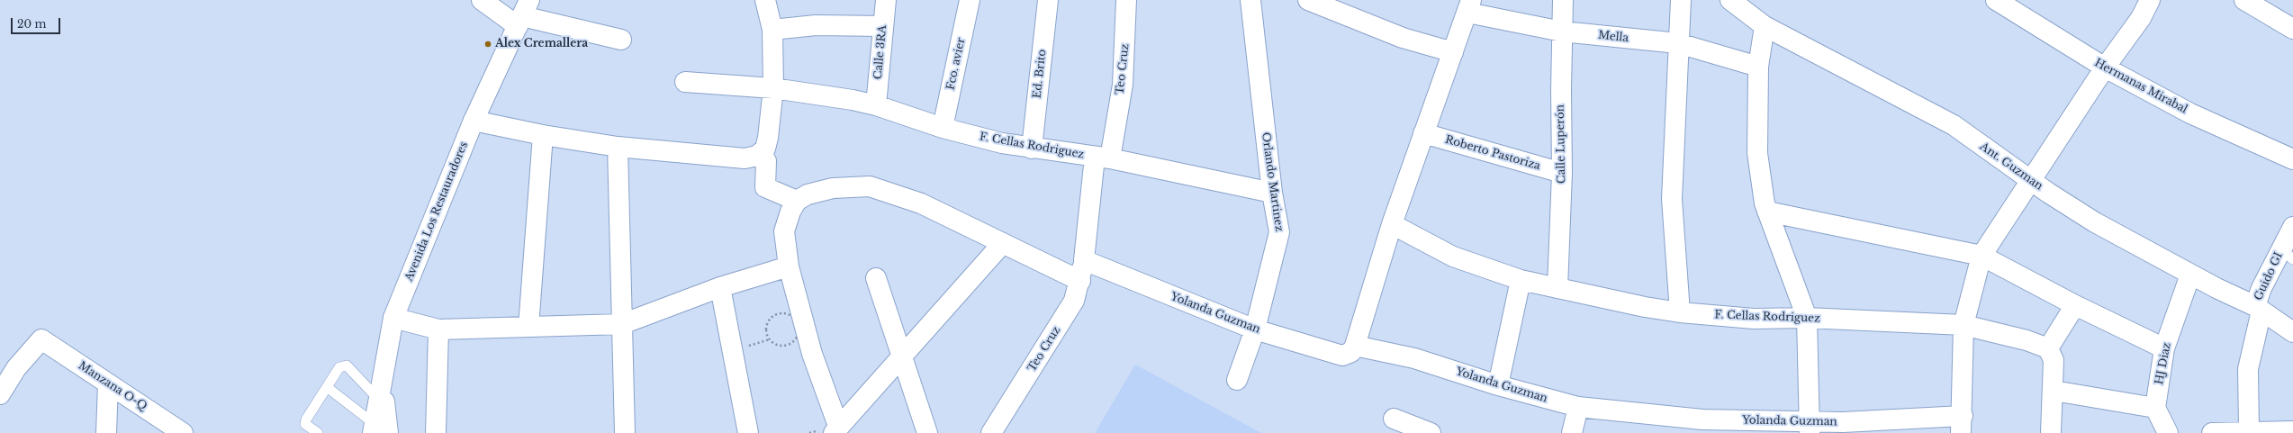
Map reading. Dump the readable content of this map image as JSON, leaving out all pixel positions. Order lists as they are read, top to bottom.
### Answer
{
  "streets": {
    "street": [
      "Mella",
      "Calle 3RA",
      "Fco. avier",
      "Teo Cruz",
      "Ed. Brito",
      "Hermanas Mirabal",
      "Calle Luperón",
      "F. Cellas Rodriguez",
      "Roberto Pastoriza",
      "Ant. Guzman",
      "Orlando Martinez",
      "Avenida Los Restauradores",
      "Guido GI",
      "Yolanda Guzman",
      "HJ Diaz",
      "Manzana O-Q"
    ]
  },
  "crossings": [
    ["Mella", "Calle Luperón"],
    ["Calle 3RA", "F. Cellas Rodriguez"],
    ["Fco. avier", "F. Cellas Rodriguez"],
    ["Teo Cruz", "F. Cellas Rodriguez"],
    ["Teo Cruz", "Yolanda Guzman"],
    ["Ed. Brito", "F. Cellas Rodriguez"],
    ["Calle Luperón", "F. Cellas Rodriguez"],
    ["Calle Luperón", "Roberto Pastoriza"],
    ["F. Cellas Rodriguez", "Orlando Martinez"],
    ["Ant. Guzman", "Guido GI"],
    ["Ant. Guzman", "HJ Diaz"],
    ["Orlando Martinez", "Yolanda Guzman"]
  ],
  "places": ["Alex Cremallera"],
  "scale_bar": "20 m"
}
